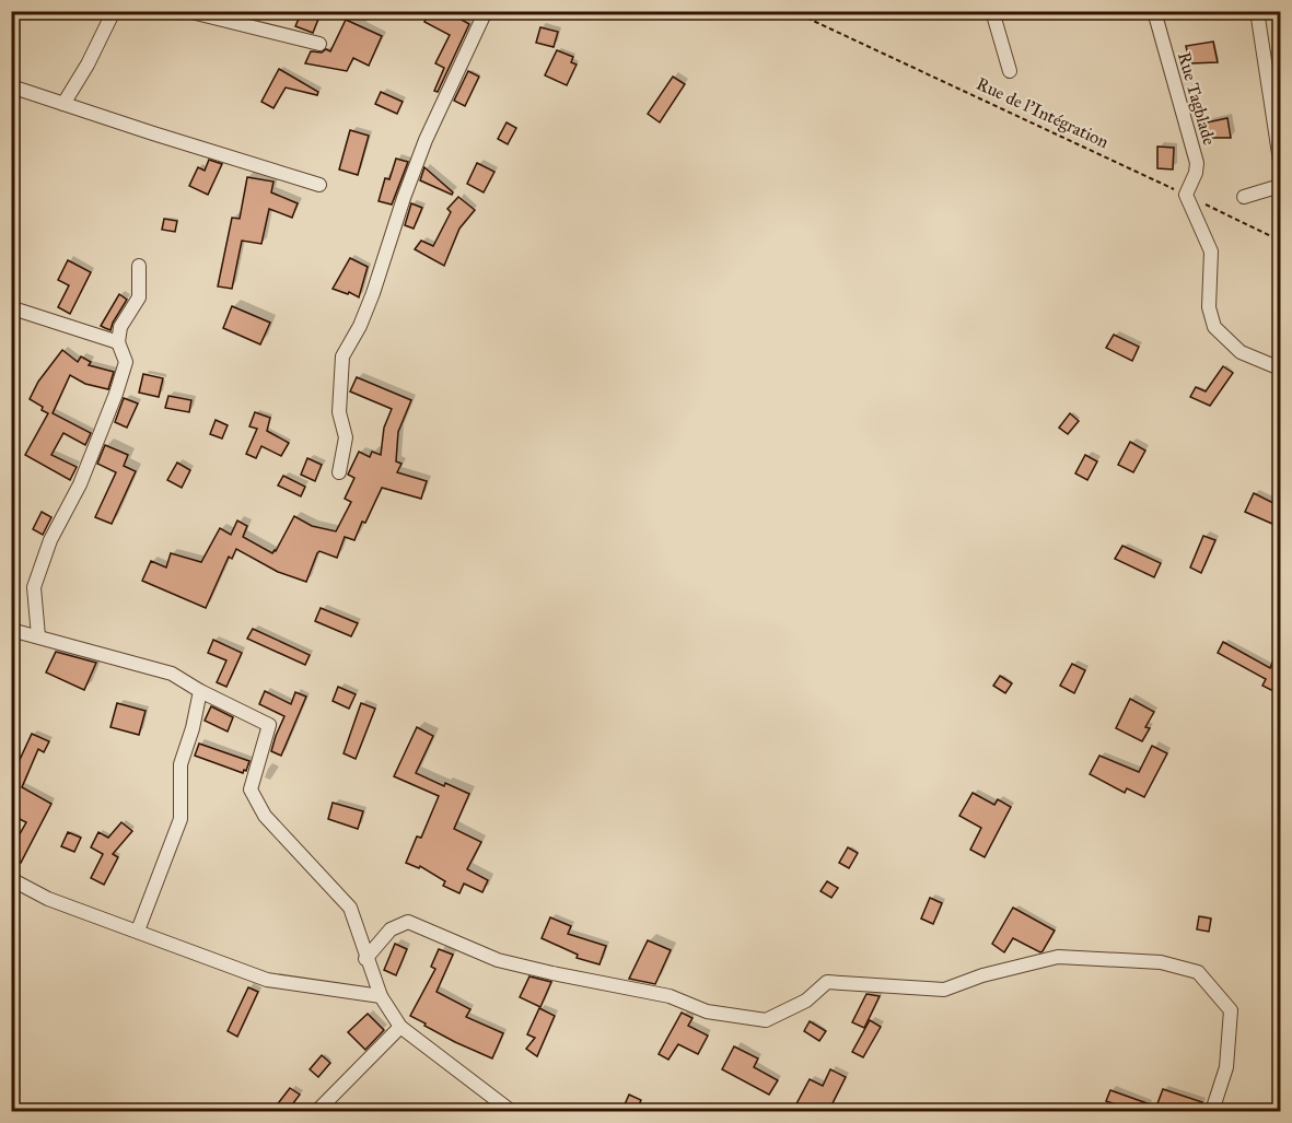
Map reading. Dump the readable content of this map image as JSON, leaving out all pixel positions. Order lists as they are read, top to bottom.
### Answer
{
  "streets": {
    "street": ["Rue Tagblade"],
    "path": ["Rue de l'Intégration"]
  },
  "crossings": [
    ["Rue Tagblade", "Rue de l'Intégration"]
  ]
}
